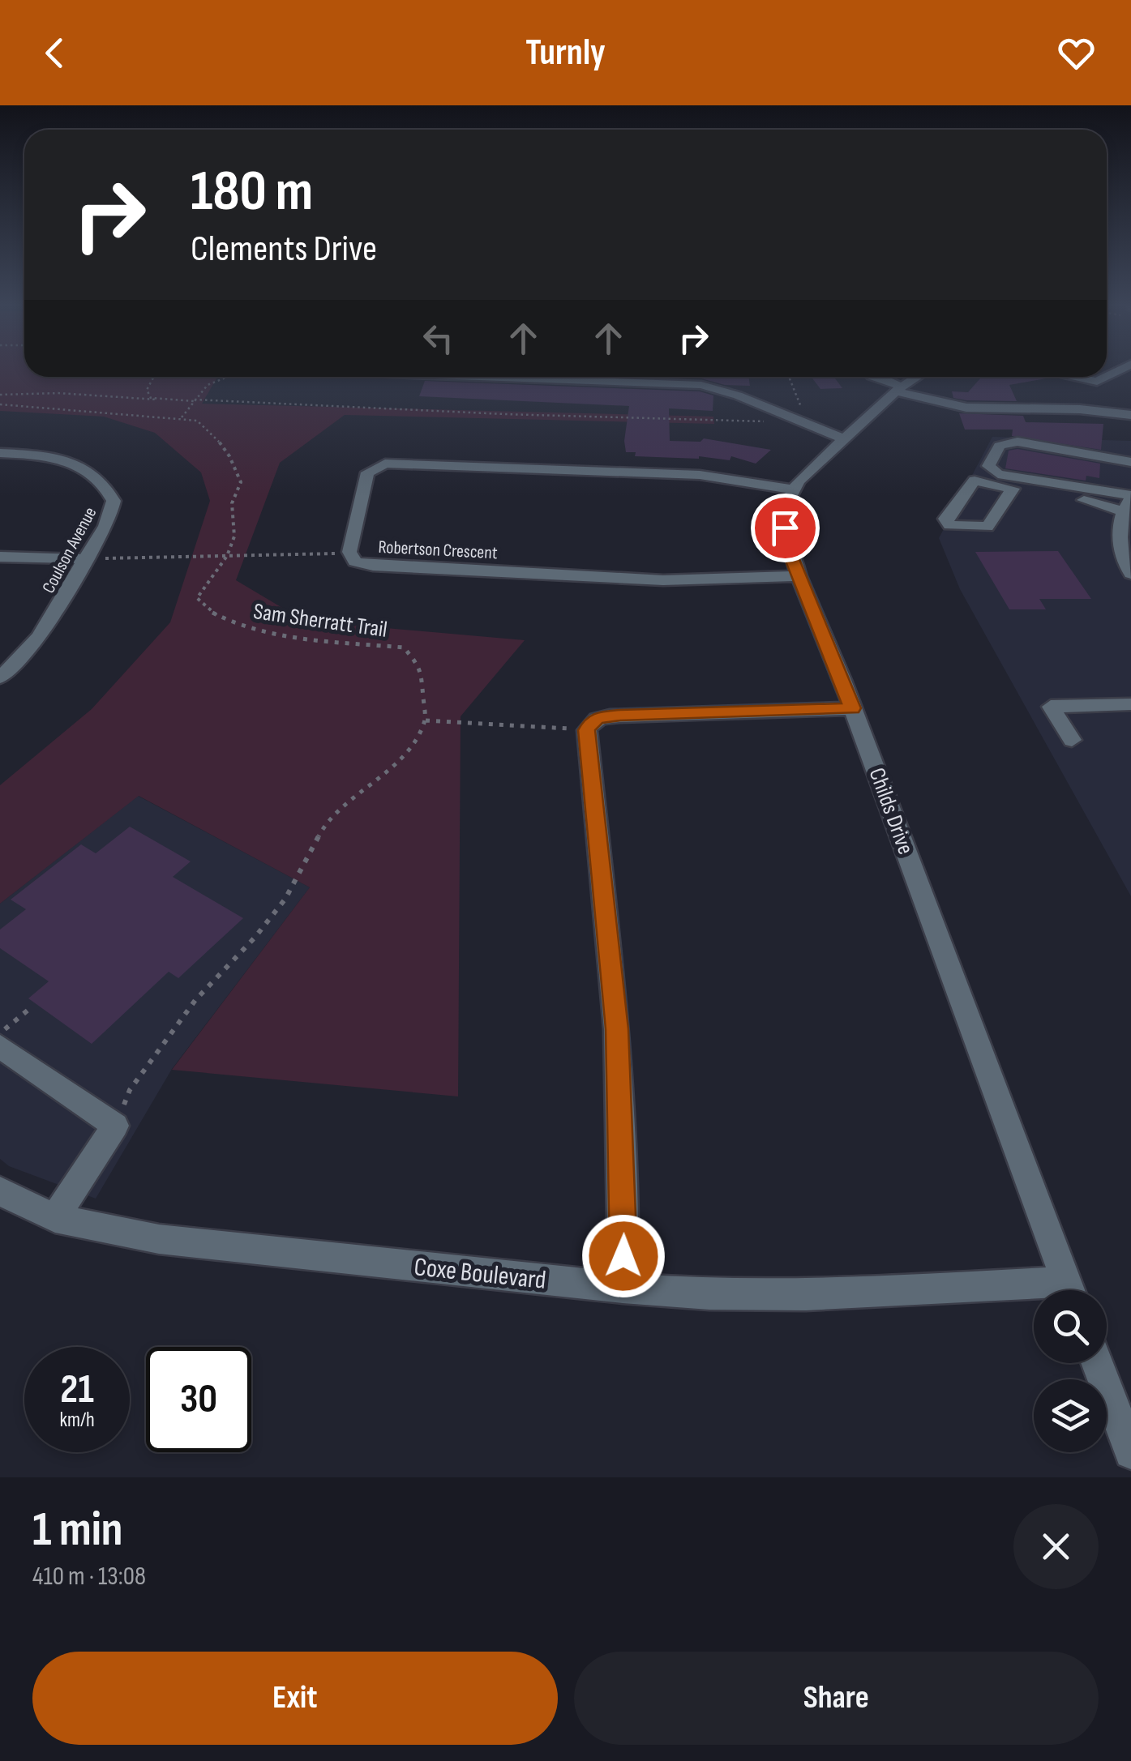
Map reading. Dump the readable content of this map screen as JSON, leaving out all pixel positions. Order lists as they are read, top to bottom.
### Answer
{
  "streets": {
    "street": [
      "Coulson Avenue",
      "Robertson Crescent",
      "Childs Drive",
      "Coxe Boulevard"
    ],
    "path": ["Sam Sherratt Trail"]
  },
  "crossings": [
    ["Robertson Crescent", "Childs Drive"]
  ],
  "page": {
    "header": "Turnly",
    "turn": ["180 m", "Clements Drive"],
    "speed": "21 km/h",
    "limit": "30",
    "heading": ["1 min", "410 m · 13:08"],
    "buttons": ["Exit", "Share"]
  }
}
